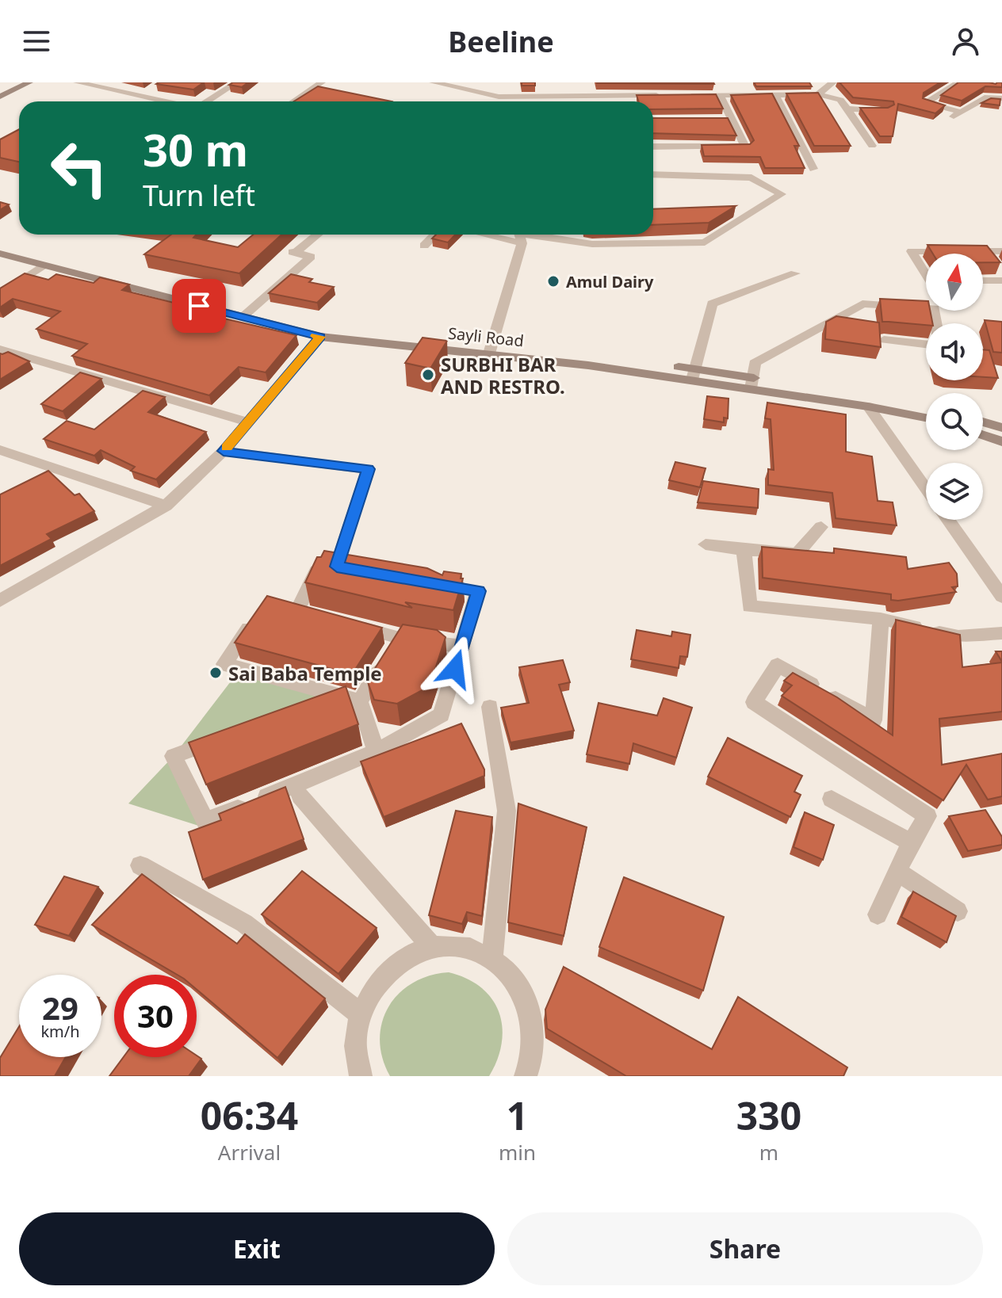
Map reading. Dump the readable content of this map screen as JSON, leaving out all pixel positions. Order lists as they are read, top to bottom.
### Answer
{
  "streets": {
    "main road": ["Sayli Road"]
  },
  "places": ["Amul Dairy", "SURBHI BAR AND RESTRO.", "Sai Baba Temple"],
  "north": "top",
  "page": {
    "header": "Beeline",
    "turn": ["30 m", "Turn left"],
    "speed": "29 km/h",
    "limit": "30",
    "eta": [
      "06:34",
      "Arrival",
      "1",
      "min",
      "330",
      "m"
    ],
    "buttons": ["Exit", "Share"]
  }
}
